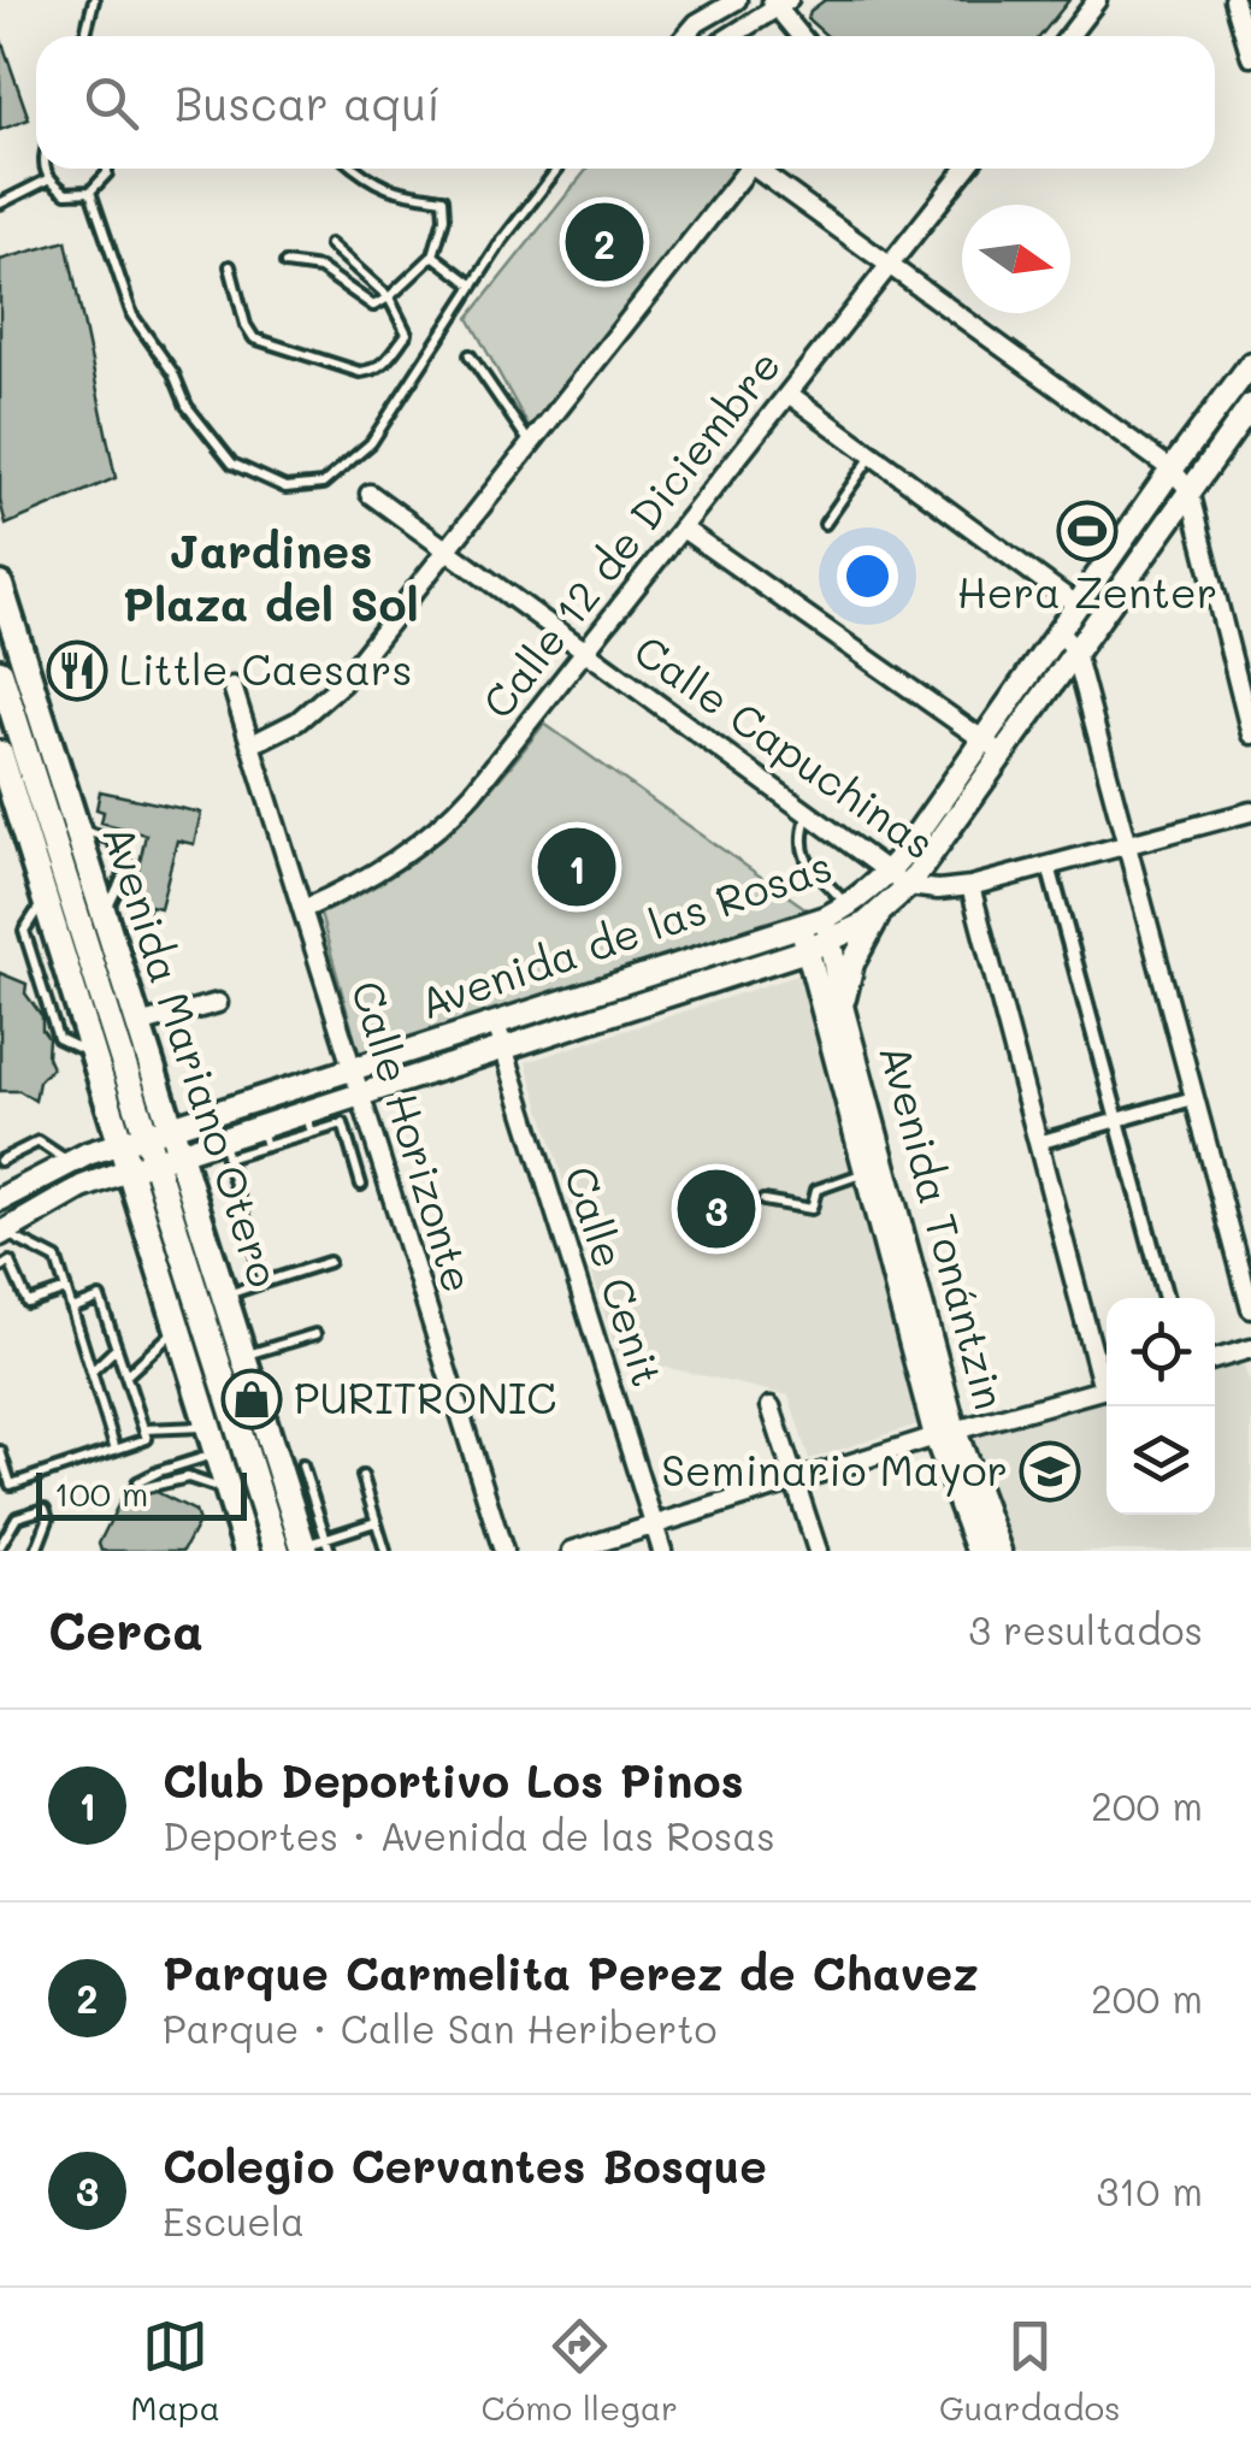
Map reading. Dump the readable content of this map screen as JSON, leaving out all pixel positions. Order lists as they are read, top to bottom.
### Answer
{
  "streets": {
    "main road": ["Avenida Mariano Otero"],
    "street": [
      "Calle 12 de Diciembre",
      "Calle Capuchinas",
      "Avenida de las Rosas",
      "Calle Horizonte",
      "Avenida Tonántzin",
      "Calle Cenit"
    ]
  },
  "crossings": [
    ["Calle 12 de Diciembre", "Calle Capuchinas"],
    ["Calle 12 de Diciembre", "Calle Horizonte"],
    ["Calle Capuchinas", "Avenida de las Rosas"],
    ["Avenida de las Rosas", "Avenida Mariano Otero"],
    ["Avenida de las Rosas", "Calle Horizonte"],
    ["Avenida de las Rosas", "Avenida Tonántzin"],
    ["Avenida de las Rosas", "Calle Cenit"]
  ],
  "districts": ["Jardines Plaza del Sol"],
  "places": {
    "sports": ["Hera Zenter"],
    "restaurant": ["Little Caesars"],
    "shop": ["PURITRONIC"],
    "school or university": ["Seminario Mayor"]
  },
  "scale_bar": "100 m",
  "north": "right",
  "page": {
    "search": "Buscar aquí",
    "pins": ["2", "1", "3"],
    "scale": "100 m",
    "heading": ["Cerca", "3 resultados"],
    "list": [
      {
        "mark": "1",
        "name": "Club Deportivo Los Pinos",
        "note": "Deportes · Avenida de las Rosas",
        "value": "200 m"
      },
      {
        "mark": "2",
        "name": "Parque Carmelita Perez de Chavez",
        "note": "Parque · Calle San Heriberto",
        "value": "200 m"
      },
      {
        "mark": "3",
        "name": "Colegio Cervantes Bosque",
        "note": "Escuela",
        "value": "310 m"
      }
    ],
    "nav": ["Mapa", "Cómo llegar", "Guardados"]
  }
}
